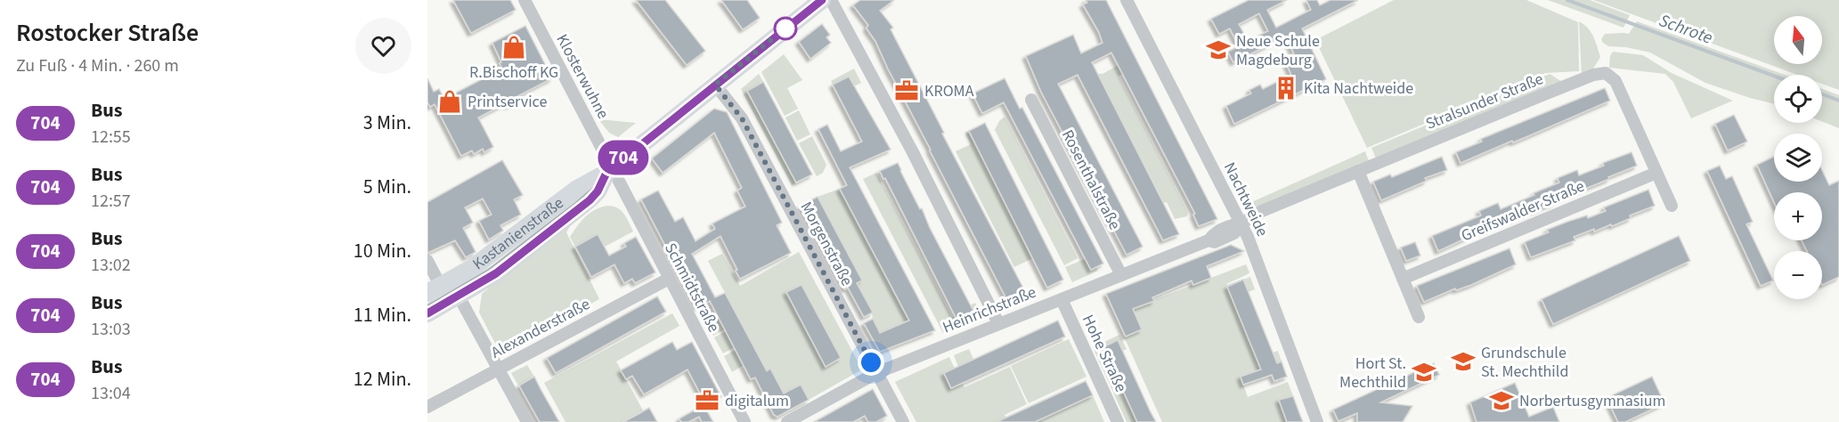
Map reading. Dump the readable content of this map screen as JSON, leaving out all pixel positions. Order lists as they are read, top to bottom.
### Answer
{
  "streets": {
    "main road": ["Kastanienstraße"],
    "street": [
      "Klosterwuhne",
      "Stralsunder Straße",
      "Rosenthalstraße",
      "Nachtweide",
      "Greifswalder Straße",
      "Morgenstraße",
      "Schmidtstraße",
      "Heinrichstraße",
      "Alexanderstraße",
      "Hohe Straße"
    ]
  },
  "crossings": [
    ["Klosterwuhne", "Kastanienstraße"],
    ["Klosterwuhne", "Schmidtstraße"],
    ["Stralsunder Straße", "Nachtweide"],
    ["Stralsunder Straße", "Greifswalder Straße"],
    ["Stralsunder Straße", "Heinrichstraße"],
    ["Rosenthalstraße", "Heinrichstraße"],
    ["Nachtweide", "Heinrichstraße"],
    ["Kastanienstraße", "Morgenstraße"],
    ["Kastanienstraße", "Schmidtstraße"],
    ["Morgenstraße", "Heinrichstraße"],
    ["Schmidtstraße", "Alexanderstraße"],
    ["Heinrichstraße", "Hohe Straße"]
  ],
  "water": ["Schrote"],
  "places": {
    "shop": ["R.Bischoff KG", "Printservice"],
    "school or university": [
      "Neue Schule Magdeburg",
      "Grundschule St. Mechthild",
      "Hort St. Mechthild",
      "Norbertusgymnasium"
    ],
    "building": ["Kita Nachtweide"],
    "office": ["KROMA", "digitalum"]
  },
  "lines": ["bus line 704"],
  "north": "top",
  "page": {
    "heading": ["Rostocker Straße", "Zu Fuß · 4 Min. · 260 m"],
    "on_map": "704",
    "map_buttons": ["+", "−"],
    "list": [
      {
        "mark": "704",
        "name": "Bus",
        "note": "12:55",
        "value": "3 Min."
      },
      {
        "mark": "704",
        "name": "Bus",
        "note": "12:57",
        "value": "5 Min."
      },
      {
        "mark": "704",
        "name": "Bus",
        "note": "13:02",
        "value": "10 Min."
      },
      {
        "mark": "704",
        "name": "Bus",
        "note": "13:03",
        "value": "11 Min."
      },
      {
        "mark": "704",
        "name": "Bus",
        "note": "13:04",
        "value": "12 Min."
      }
    ]
  }
}
